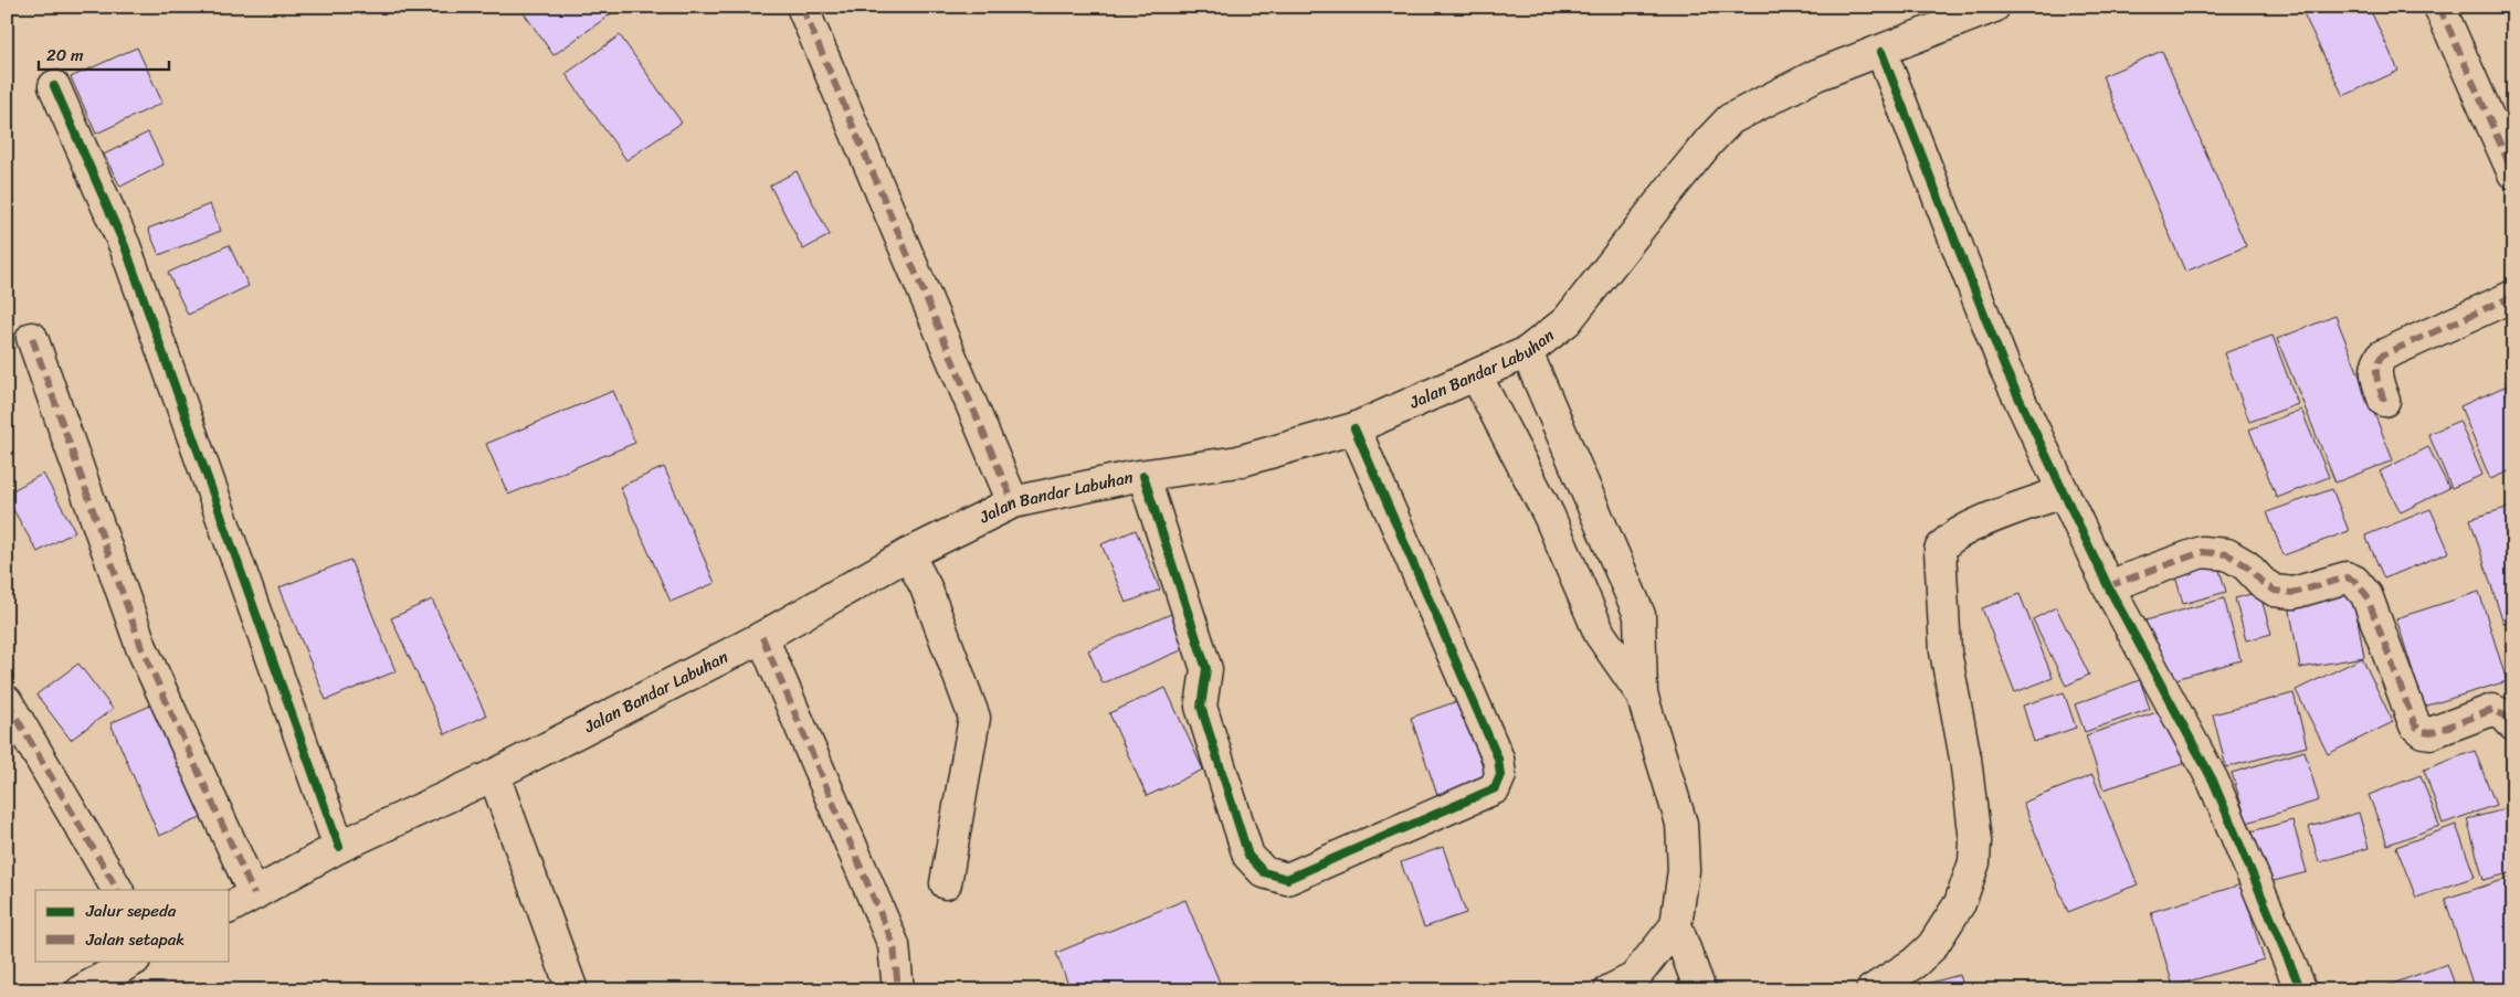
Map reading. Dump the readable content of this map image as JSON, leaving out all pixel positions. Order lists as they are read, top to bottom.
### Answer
{
  "streets": {
    "street": ["Jalan Bandar Labuhan"]
  },
  "legend": ["Jalur sepeda", "Jalan setapak"],
  "scale_bar": "20 m"
}
